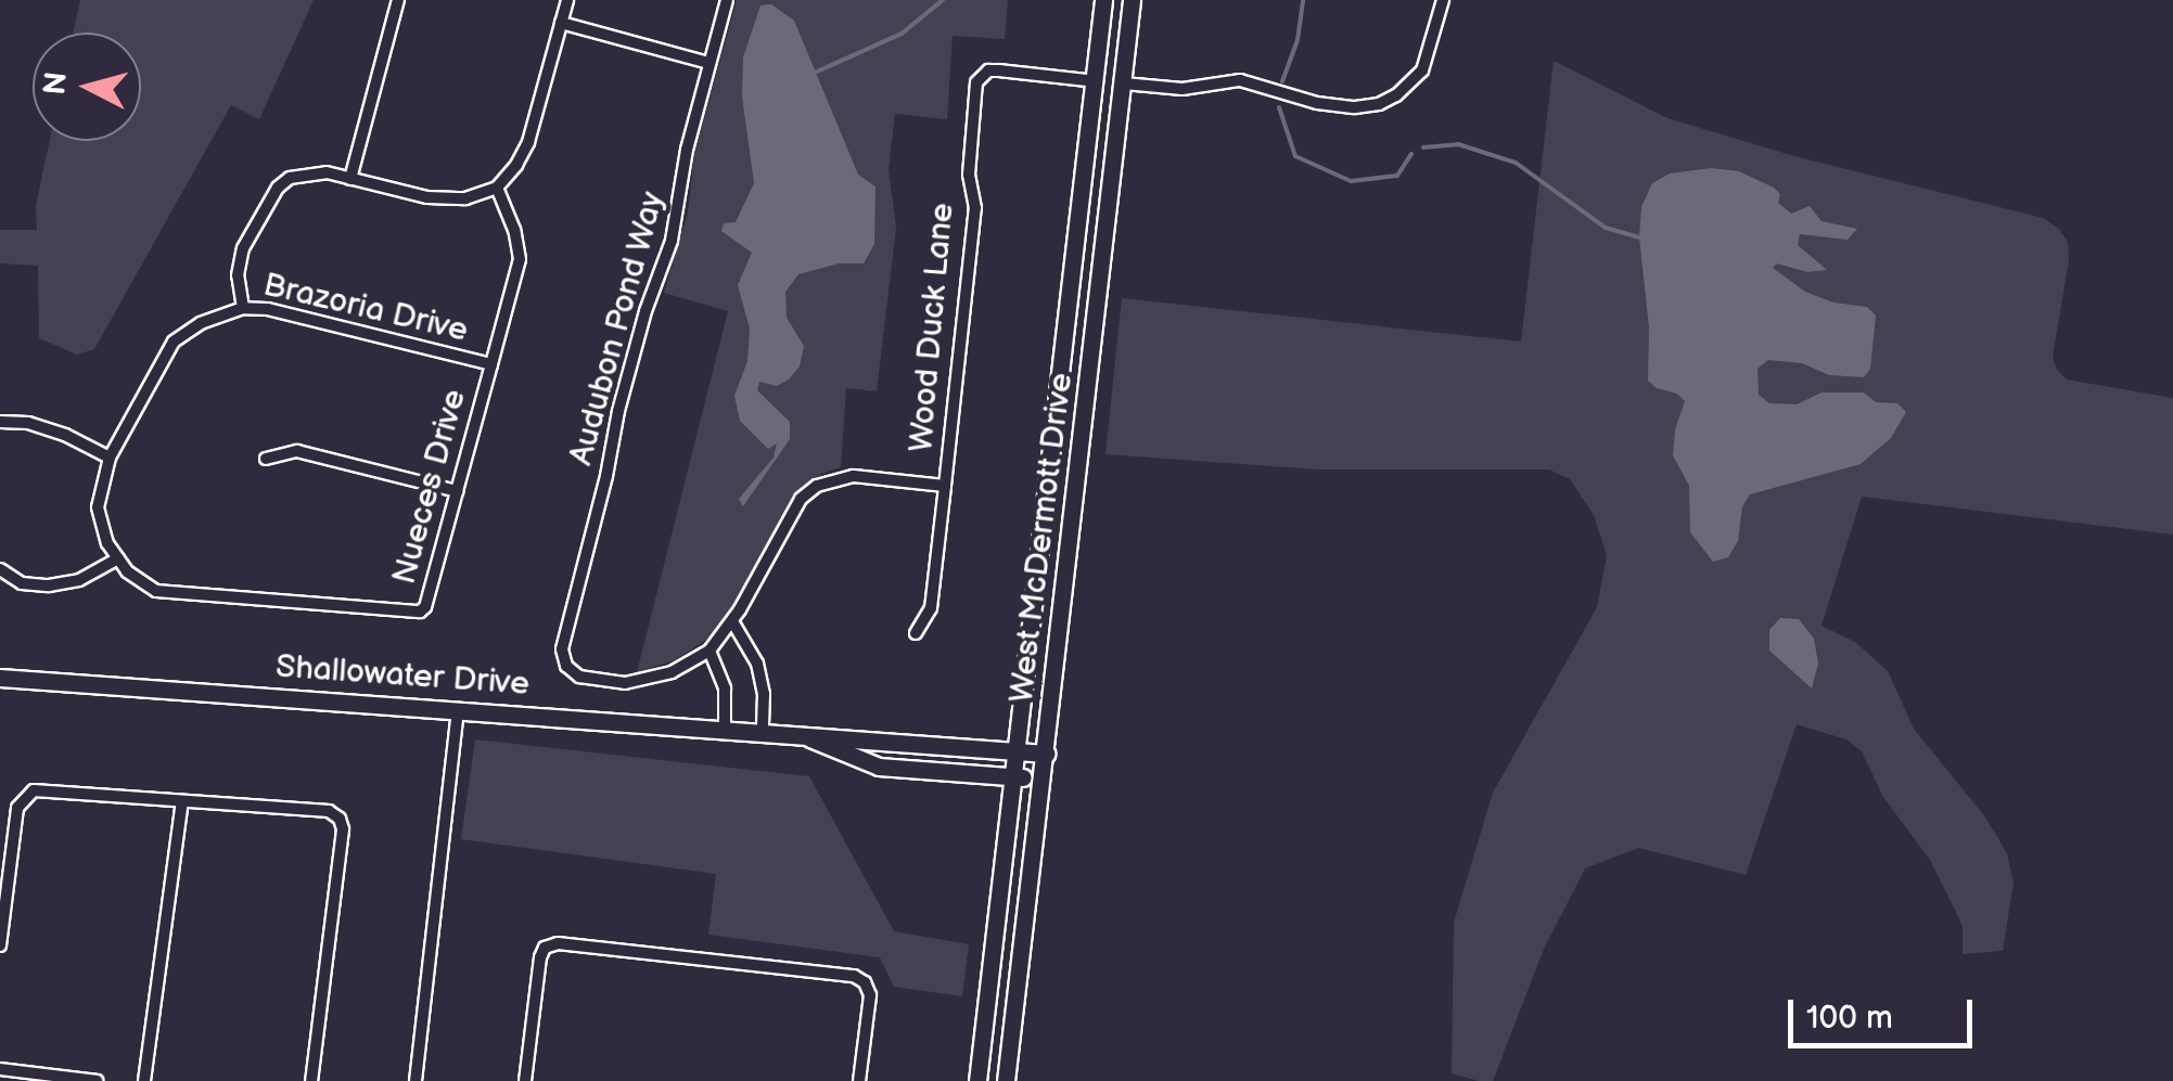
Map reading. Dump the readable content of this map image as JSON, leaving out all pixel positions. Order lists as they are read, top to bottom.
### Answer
{
  "streets": {
    "main road": ["West McDermott Drive", "Shallowater Drive"],
    "street": [
      "Brazoria Drive",
      "Wood Duck Lane",
      "Audubon Pond Way",
      "Nueces Drive"
    ]
  },
  "crossings": [
    ["Brazoria Drive", "Nueces Drive"],
    ["Wood Duck Lane", "West McDermott Drive"],
    ["West McDermott Drive", "Shallowater Drive"]
  ],
  "scale_bar": "100 m",
  "north": "left"
}
